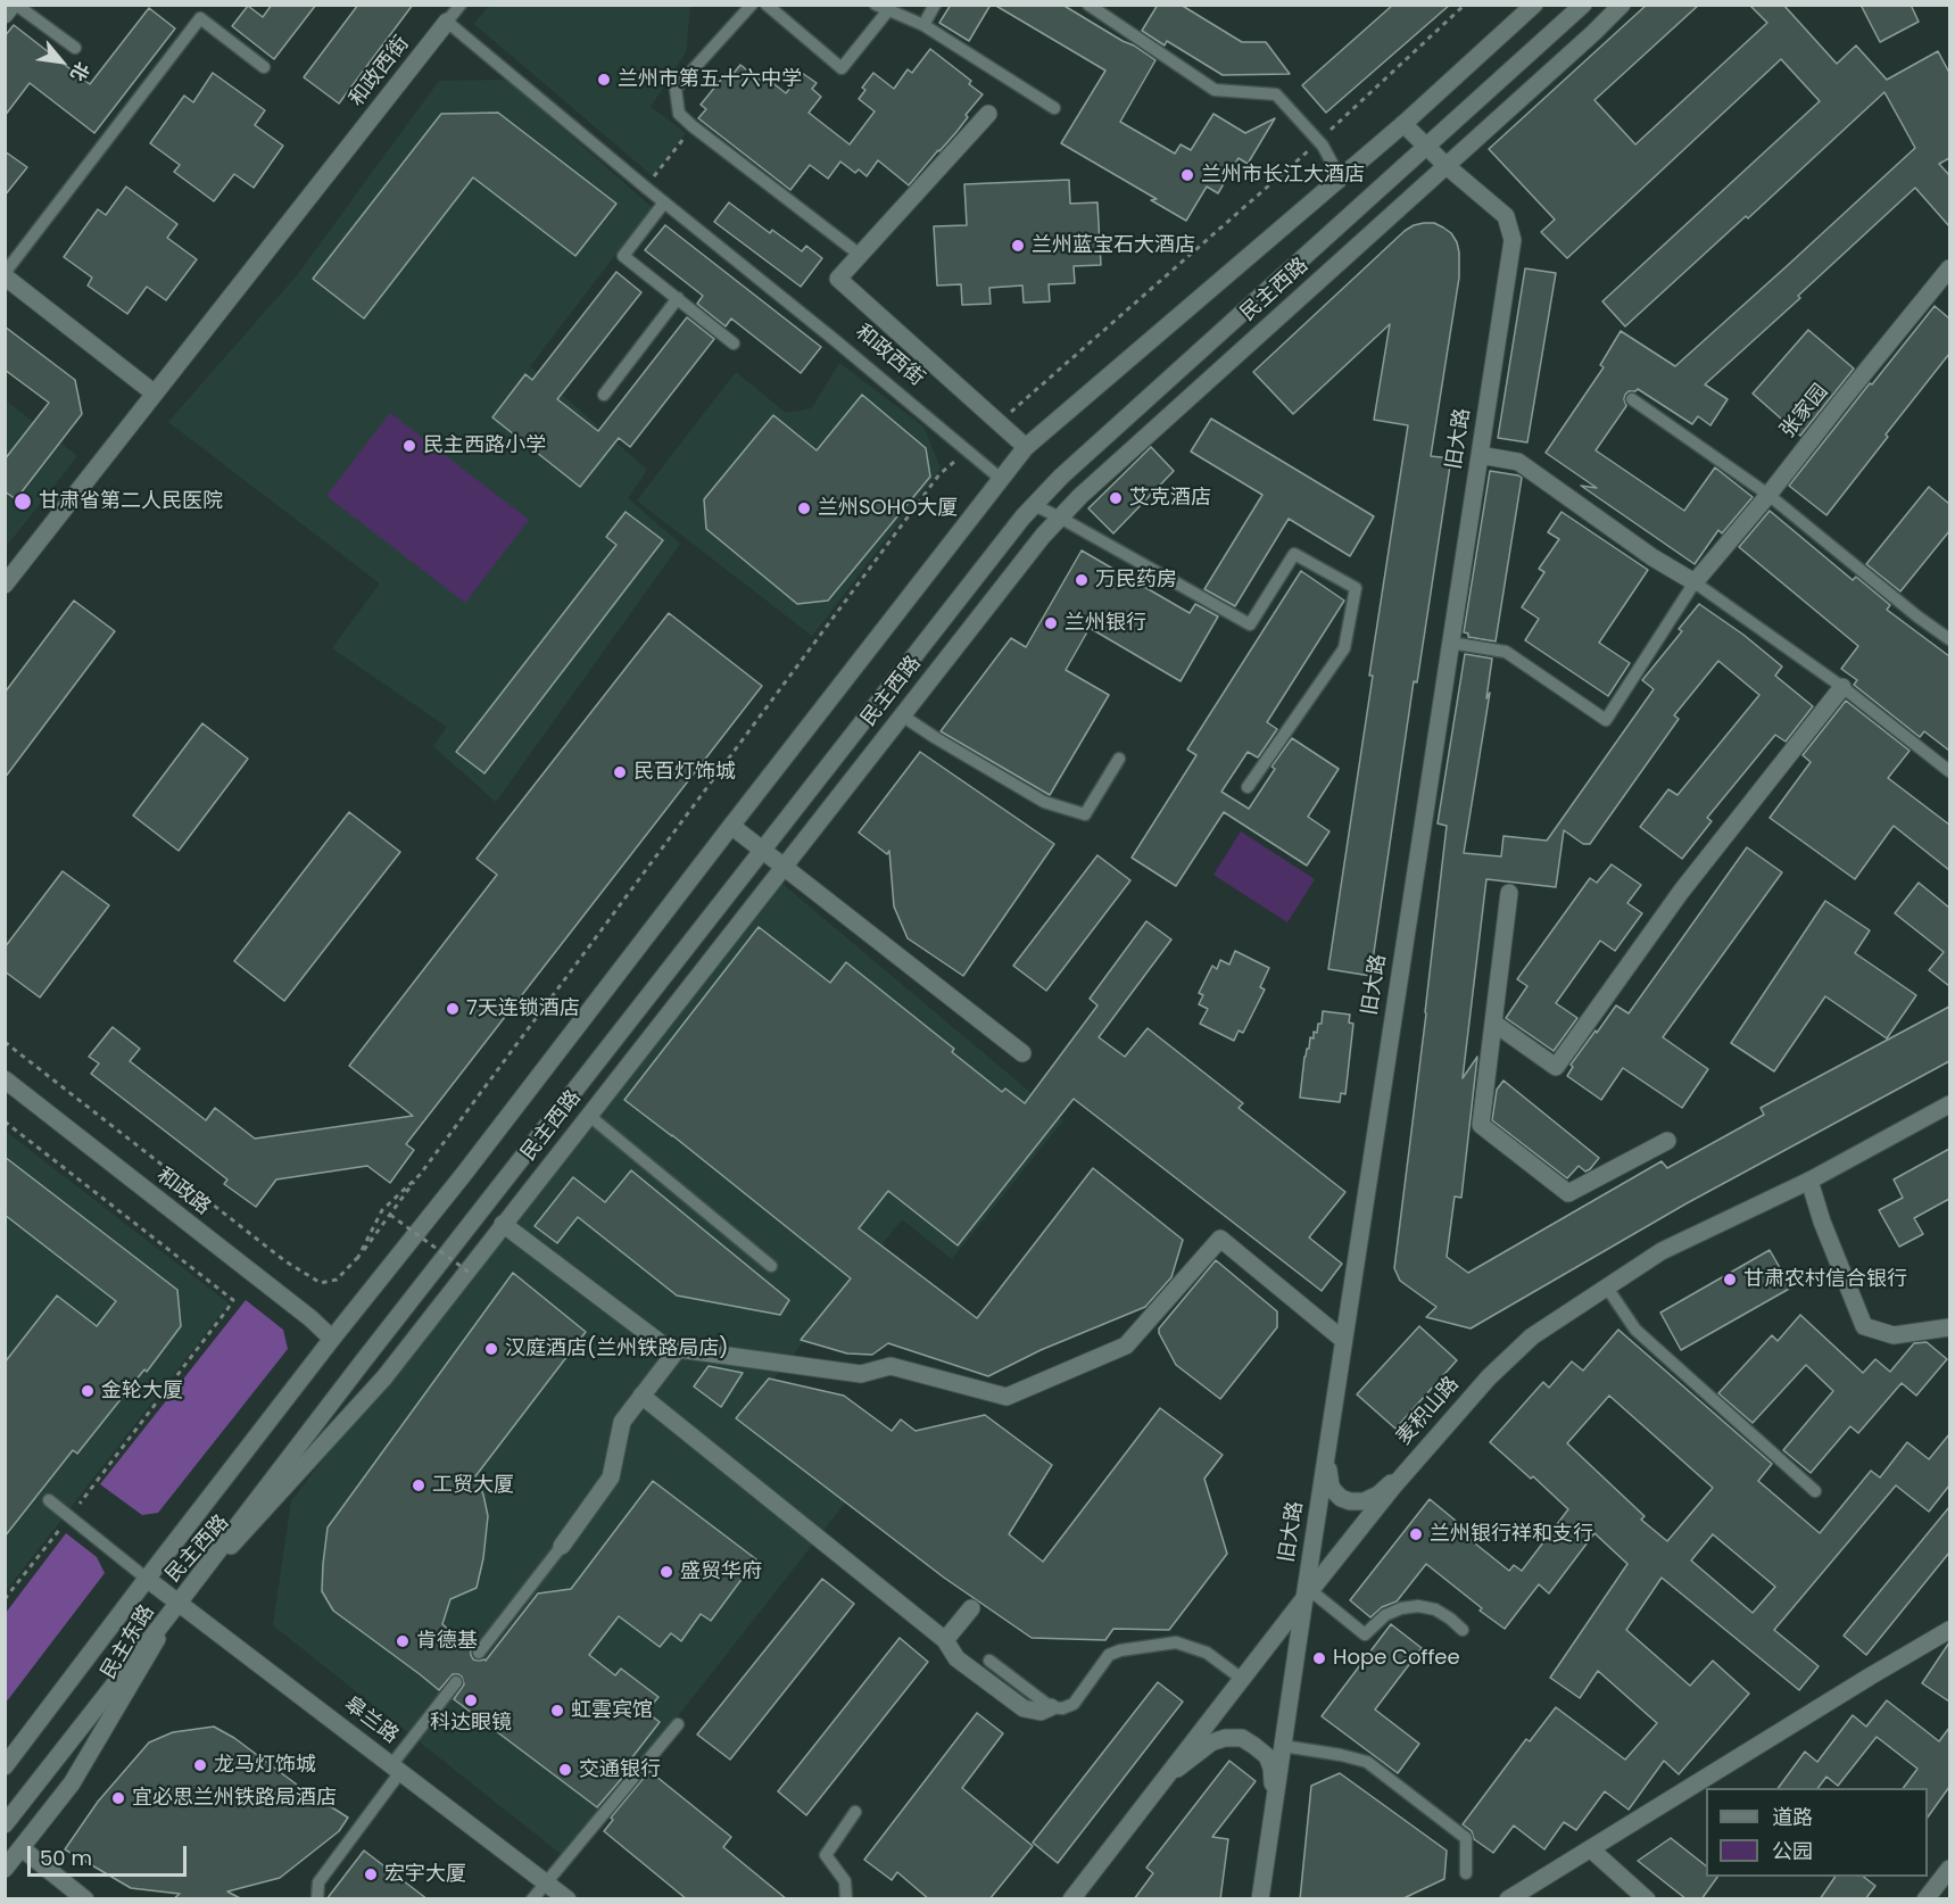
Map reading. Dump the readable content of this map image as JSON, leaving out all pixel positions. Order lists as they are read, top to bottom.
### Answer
{
  "streets": {
    "street": [
      "和政西街",
      "民主西路",
      "张家园",
      "旧大路",
      "和政路",
      "麦积山路",
      "民主东路",
      "皋兰路"
    ]
  },
  "crossings": [
    ["和政西街", "民主西路"],
    ["民主西路", "旧大路"],
    ["民主西路", "和政路"],
    ["民主西路", "民主东路"],
    ["民主西路", "皋兰路"],
    ["张家园", "旧大路"],
    ["旧大路", "麦积山路"],
    ["民主东路", "皋兰路"]
  ],
  "places": [
    "兰州市第五十六中学",
    "兰州市长江大酒店",
    "兰州蓝宝石大酒店",
    "民主西路小学",
    "艾克酒店",
    "甘肃省第二人民医院",
    "兰州SOHO大厦",
    "万民药房",
    "兰州银行",
    "民百灯饰城",
    "7天连锁酒店",
    "甘肃农村信合银行",
    "汉庭酒店(兰州铁路局店)",
    "金轮大厦",
    "工贸大厦",
    "兰州银行祥和支行",
    "盛贸华府",
    "肯德基",
    "Hope Coffee",
    "科达眼镜",
    "虹雲宾馆",
    "龙马灯饰城",
    "交通银行",
    "宜必思兰州铁路局酒店",
    "宏宇大厦"
  ],
  "legend": ["道路", "公园"],
  "scale_bar": "50 m",
  "north": "bottom right"
}
